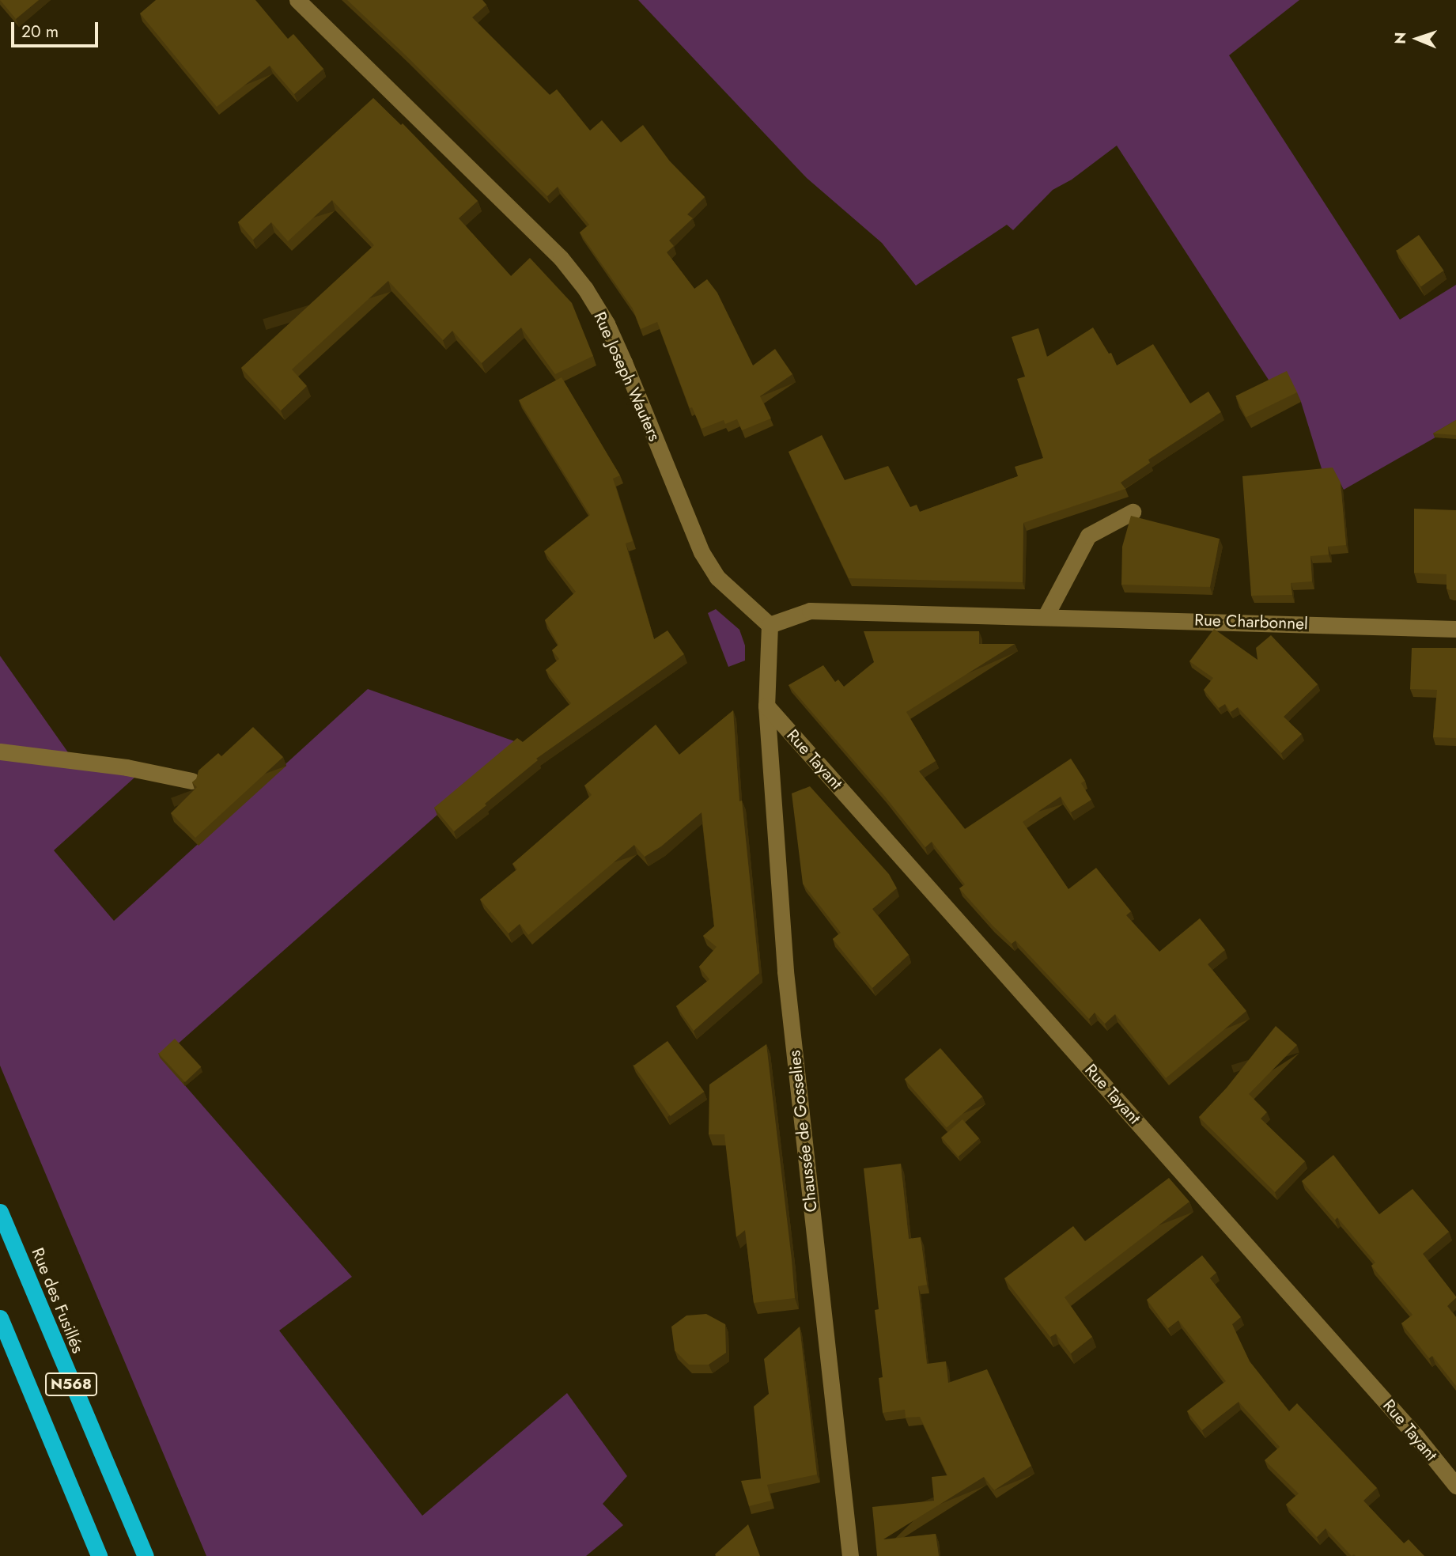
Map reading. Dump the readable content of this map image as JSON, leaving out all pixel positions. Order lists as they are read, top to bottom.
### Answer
{
  "streets": {
    "highway": ["Rue des Fusillés", "N568"],
    "street": [
      "Rue Joseph Wauters",
      "Rue Charbonnel",
      "Rue Tayant",
      "Chaussée de Gosselies"
    ]
  },
  "crossings": [
    ["Rue Joseph Wauters", "Rue Charbonnel"],
    ["Rue Tayant", "Chaussée de Gosselies"]
  ],
  "scale_bar": "20 m",
  "north": "left"
}
